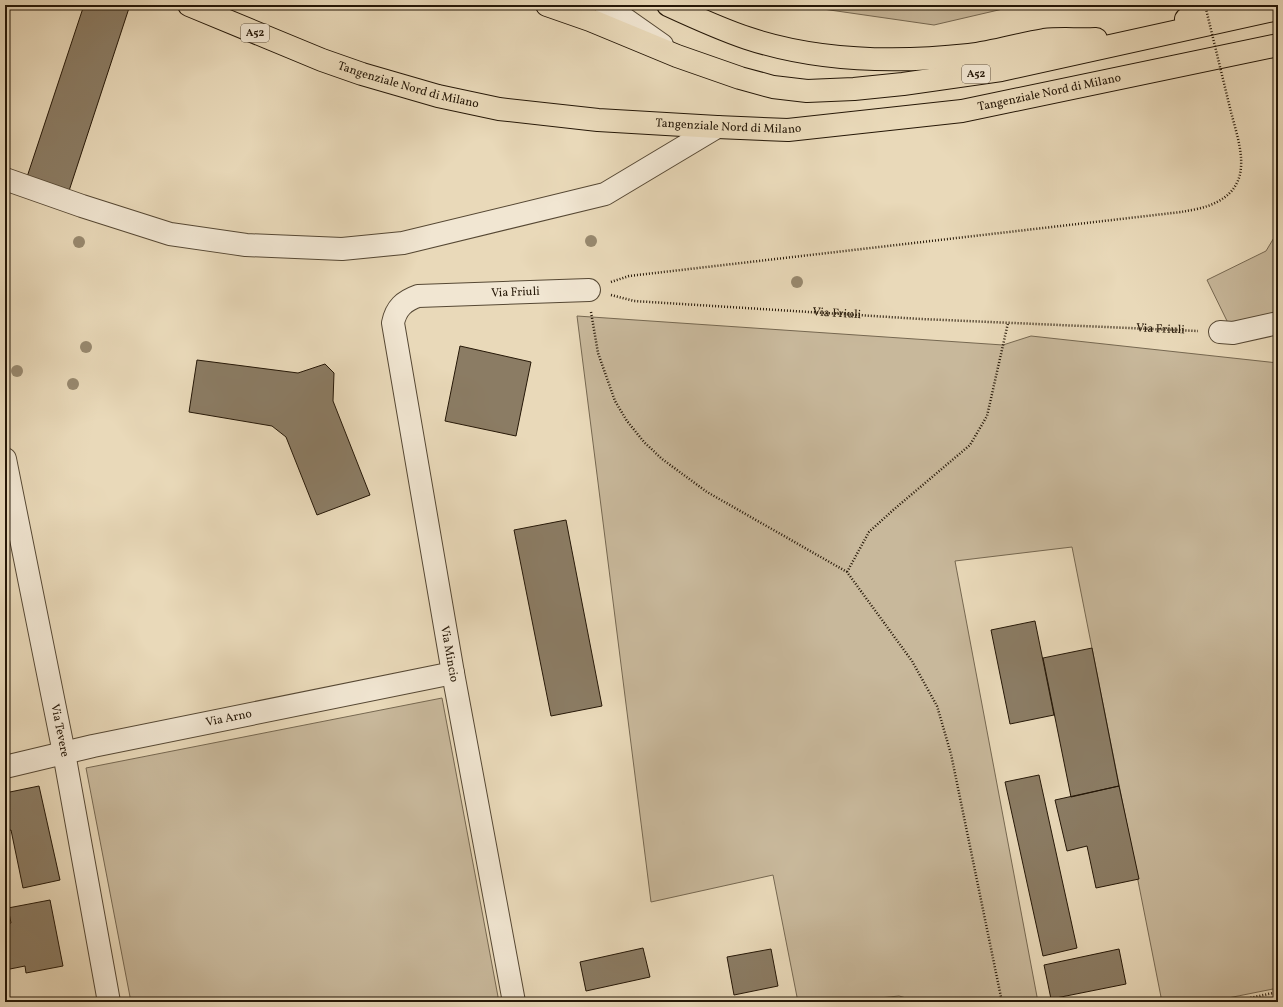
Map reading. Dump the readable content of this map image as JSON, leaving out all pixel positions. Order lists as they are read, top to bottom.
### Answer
{
  "streets": {
    "highway": ["A52", "Tangenziale Nord di Milano"],
    "street": [
      "Via Friuli",
      "Via Mincio",
      "Via Arno",
      "Via Tevere"
    ]
  },
  "crossings": [
    ["Via Friuli", "Via Mincio"],
    ["Via Mincio", "Via Arno"],
    ["Via Arno", "Via Tevere"]
  ]
}
